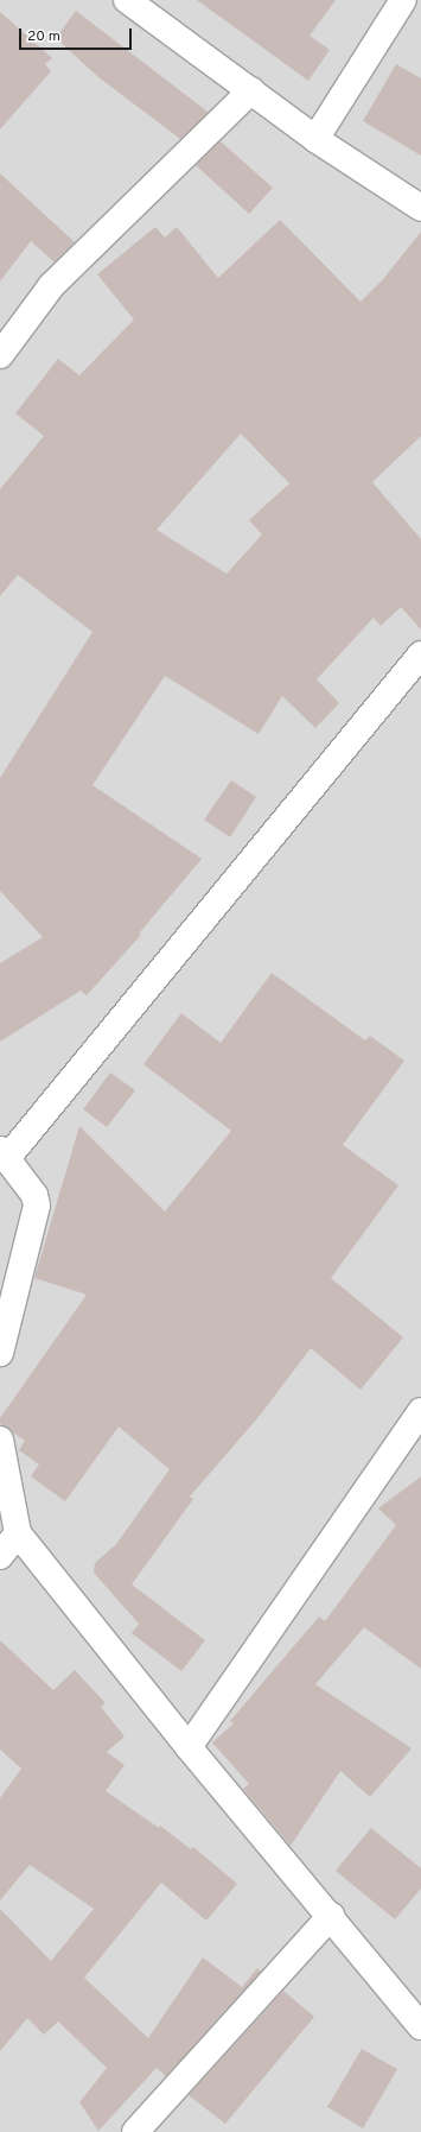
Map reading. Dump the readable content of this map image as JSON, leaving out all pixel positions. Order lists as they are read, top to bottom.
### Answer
{
  "scale_bar": "20 m"
}
